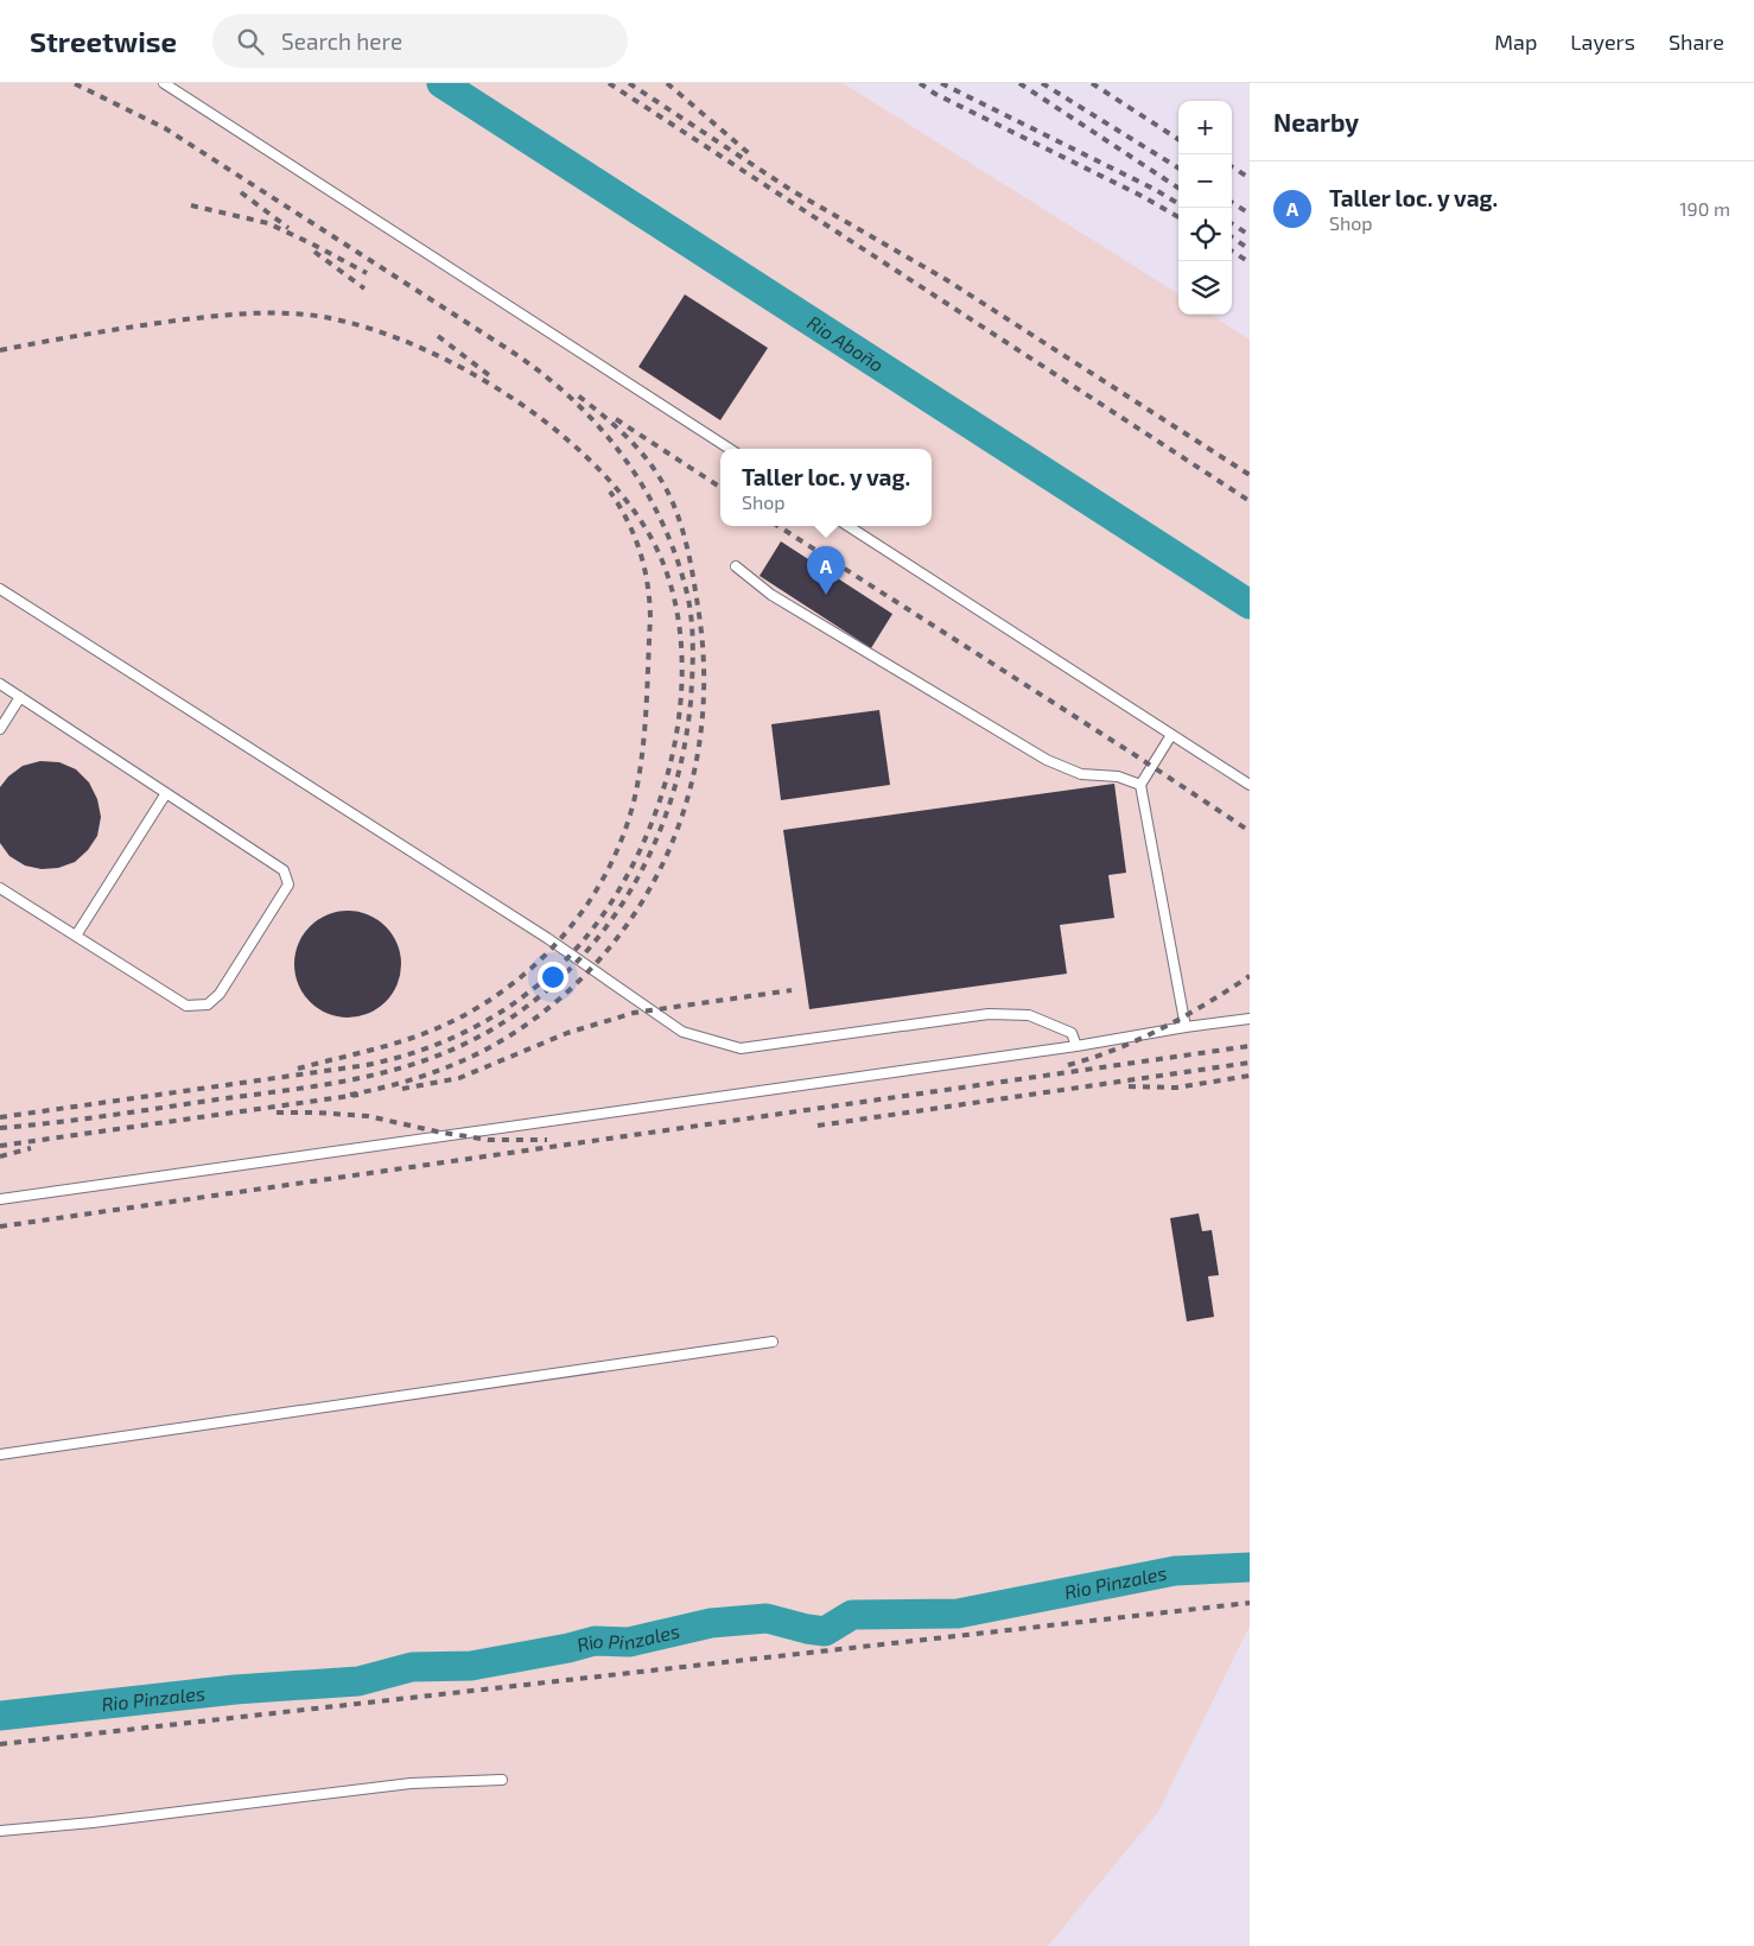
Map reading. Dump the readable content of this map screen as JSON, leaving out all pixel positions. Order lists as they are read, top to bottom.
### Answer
{
  "water": ["Rio Aboño", "Rio Pinzales"],
  "page": {
    "header": "Streetwise",
    "search": "Search here",
    "nav": ["Map", "Layers", "Share"],
    "heading": "Nearby",
    "map_buttons": ["+", "−"],
    "list": [
      {
        "mark": "A",
        "name": "Taller loc. y vag.",
        "note": "Shop",
        "value": "190 m"
      }
    ],
    "popup": ["Taller loc. y vag.", "Shop"],
    "pins": "A"
  }
}
